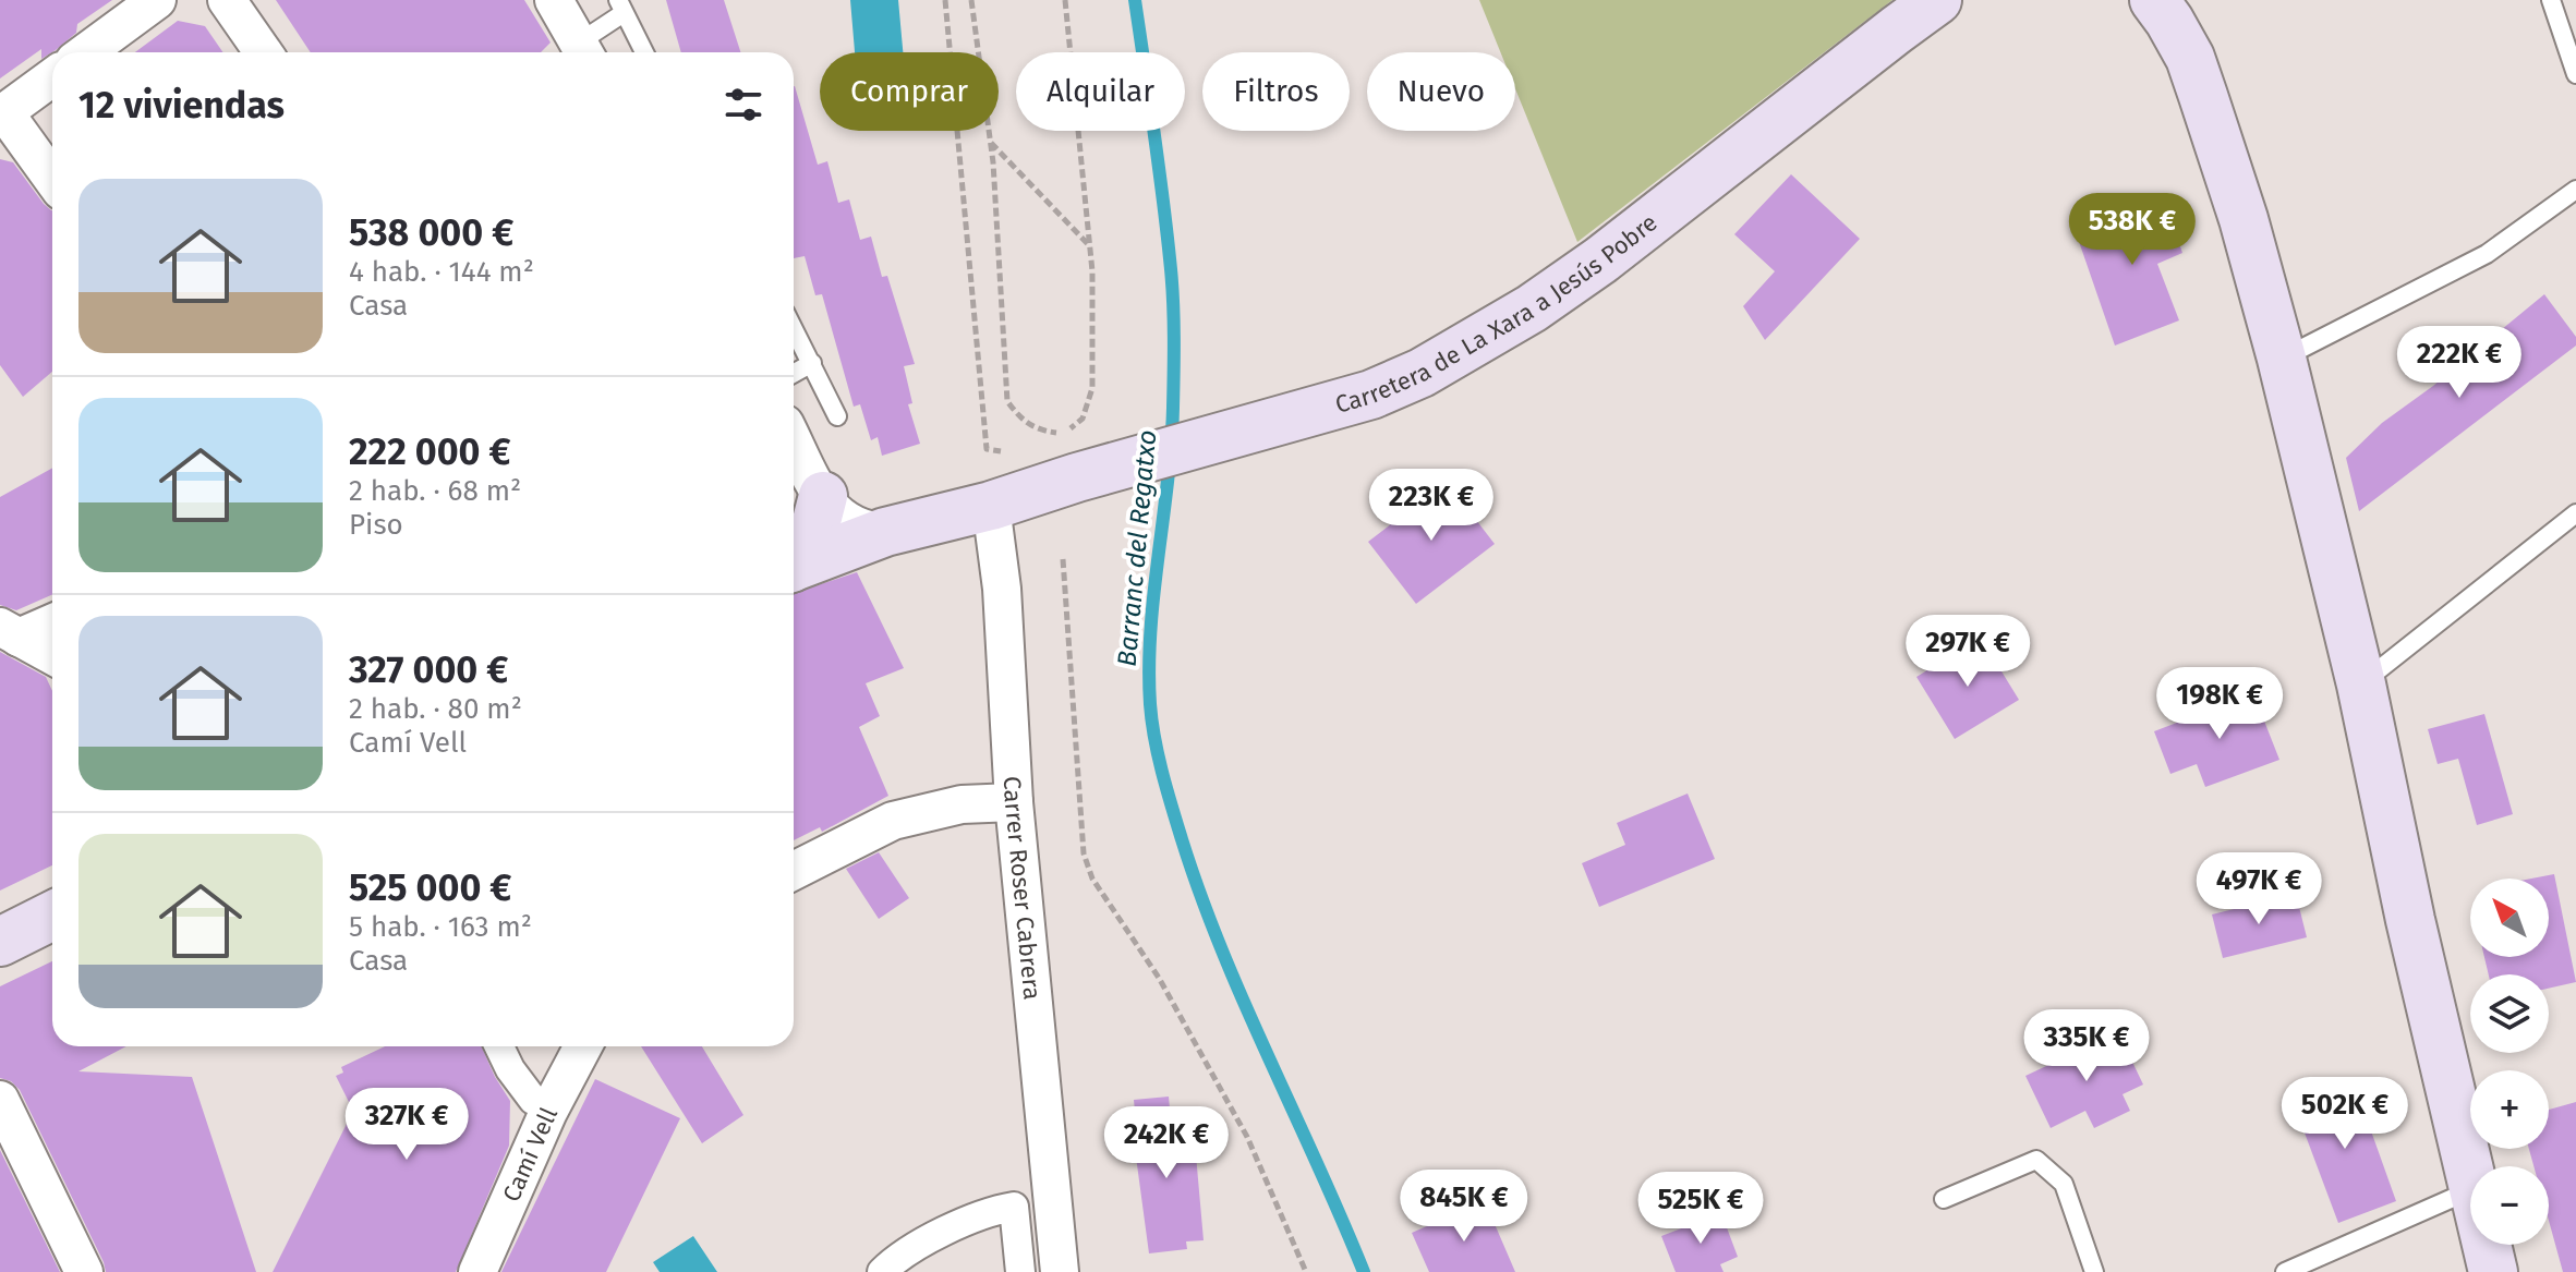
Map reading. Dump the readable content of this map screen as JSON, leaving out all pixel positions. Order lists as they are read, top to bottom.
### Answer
{
  "streets": {
    "main road": ["Carretera de La Xara a Jesús Pobre"],
    "street": ["Carrer Roser Cabrera", "Camí Vell"]
  },
  "crossings": [
    ["Carretera de La Xara a Jesús Pobre", "Carrer Roser Cabrera"]
  ],
  "water": ["Barranc del Regatxo"],
  "north": "top left",
  "page": {
    "chip": [
      "Comprar",
      "Alquilar",
      "Filtros",
      "Nuevo"
    ],
    "heading": "12 viviendas",
    "list": [
      {
        "name": "538 000 €",
        "note": "4 hab. · 144 m² · Casa"
      },
      {
        "name": "222 000 €",
        "note": "2 hab. · 68 m² · Piso"
      },
      {
        "name": "327 000 €",
        "note": "2 hab. · 80 m² · Camí Vell"
      },
      {
        "name": "525 000 €",
        "note": "5 hab. · 163 m² · Casa"
      }
    ],
    "price": [
      "538K €",
      "222K €",
      "223K €",
      "297K €",
      "198K €",
      "497K €",
      "335K €",
      "502K €",
      "327K €",
      "242K €",
      "845K €",
      "525K €"
    ],
    "map_buttons": ["+", "−"]
  }
}
